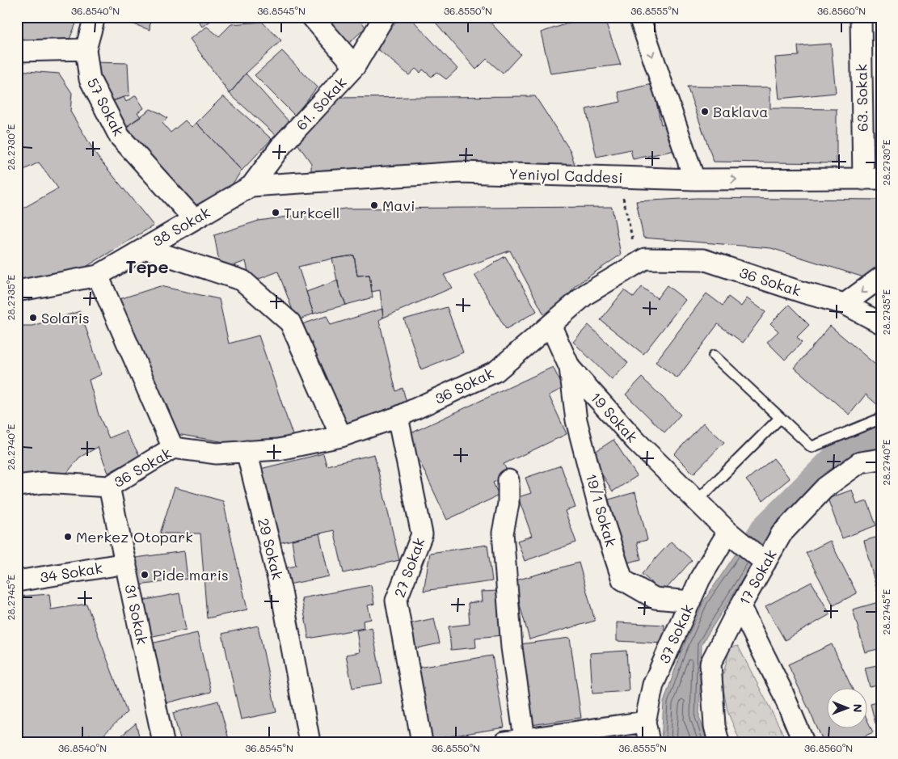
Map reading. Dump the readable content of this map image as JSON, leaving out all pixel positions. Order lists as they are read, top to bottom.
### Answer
{
  "streets": {
    "street": [
      "63. Sokak",
      "61. Sokak",
      "57 Sokak",
      "Yeniyol Caddesi",
      "38 Sokak",
      "36 Sokak",
      "19 Sokak",
      "19/1 Sokak",
      "29 Sokak",
      "27 Sokak",
      "34 Sokak",
      "17 Sokak",
      "31 Sokak",
      "37 Sokak"
    ]
  },
  "crossings": [
    ["63. Sokak", "Yeniyol Caddesi"],
    ["61. Sokak", "Yeniyol Caddesi"],
    ["61. Sokak", "38 Sokak"],
    ["57 Sokak", "38 Sokak"],
    ["Yeniyol Caddesi", "38 Sokak"],
    ["36 Sokak", "19 Sokak"],
    ["36 Sokak", "29 Sokak"],
    ["36 Sokak", "27 Sokak"],
    ["36 Sokak", "31 Sokak"],
    ["19 Sokak", "19/1 Sokak"],
    ["19 Sokak", "17 Sokak"],
    ["19 Sokak", "37 Sokak"],
    ["19/1 Sokak", "37 Sokak"],
    ["34 Sokak", "31 Sokak"]
  ],
  "districts": ["Tepe"],
  "places": [
    "Baklava",
    "Mavi",
    "Turkcell",
    "Solaris",
    "Merkez Otopark",
    "Pide maris"
  ],
  "north": "right",
  "coordinates": [
    "36.8540°N",
    "36.8545°N",
    "36.8550°N",
    "36.8555°N",
    "36.8560°N",
    "28.2730°E",
    "28.2735°E",
    "28.2740°E",
    "28.2745°E"
  ]
}
